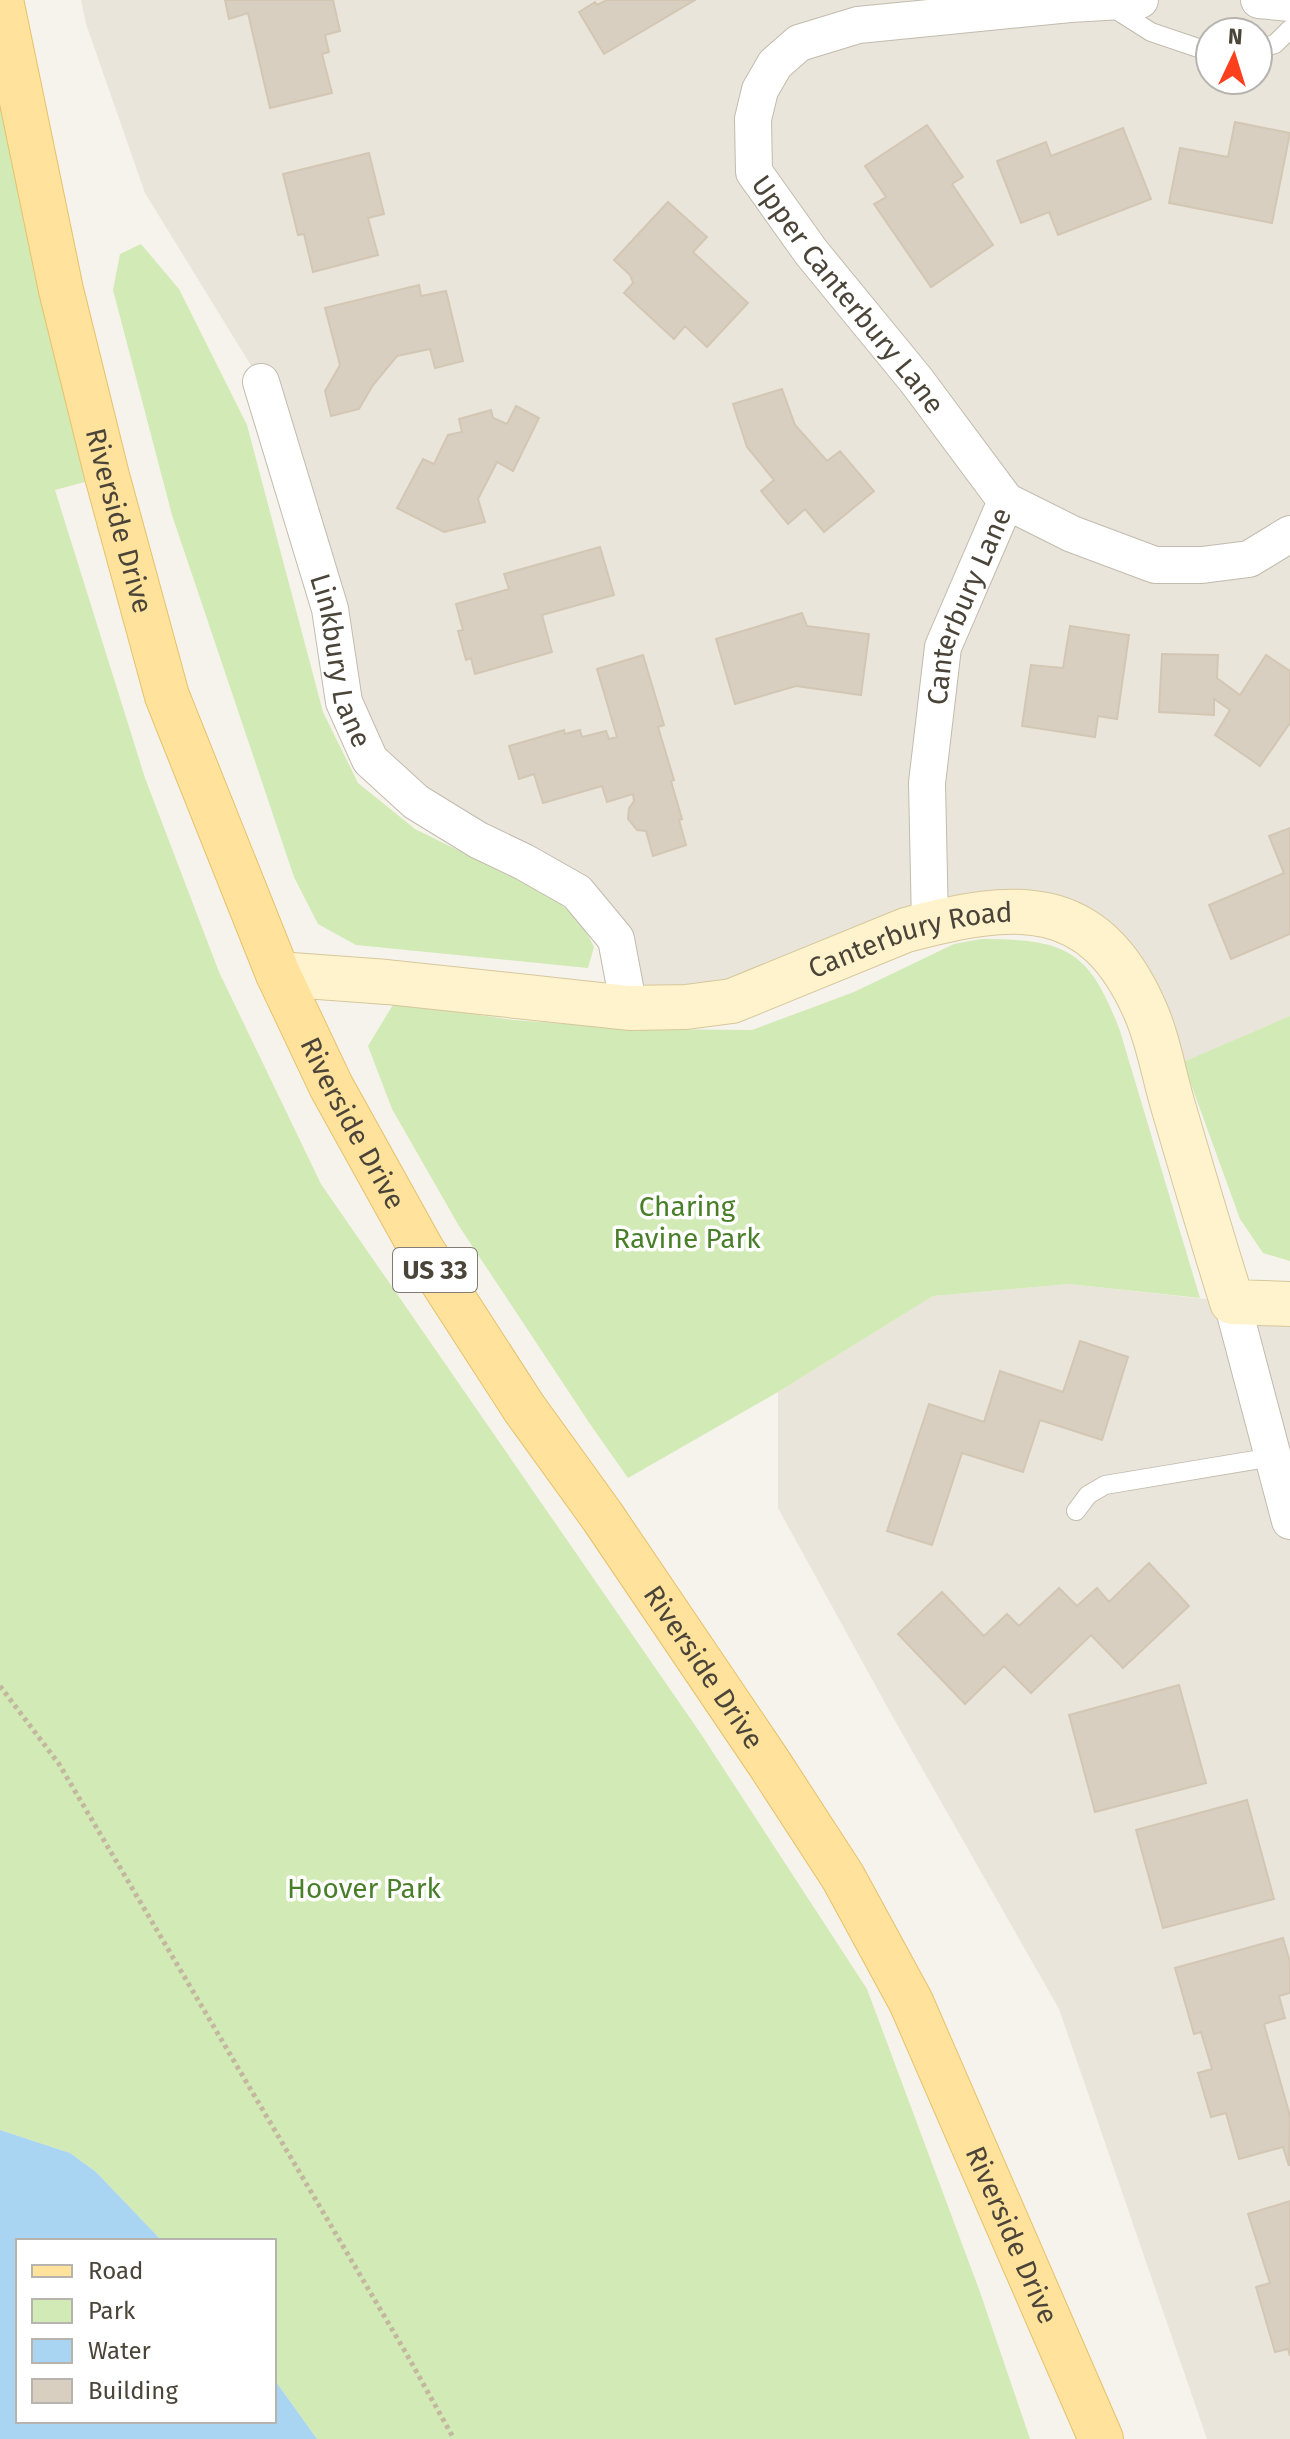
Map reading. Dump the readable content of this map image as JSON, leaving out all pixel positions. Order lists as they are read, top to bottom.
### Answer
{
  "streets": {
    "main road": ["Riverside Drive", "US 33"],
    "street": [
      "Upper Canterbury Lane",
      "Canterbury Lane",
      "Linkbury Lane",
      "Canterbury Road"
    ]
  },
  "crossings": [
    ["Upper Canterbury Lane", "Canterbury Lane"],
    ["Riverside Drive", "Canterbury Road"],
    ["Canterbury Lane", "Canterbury Road"],
    ["Linkbury Lane", "Canterbury Road"]
  ],
  "parks": ["Charing Ravine Park", "Hoover Park"],
  "legend": [
    "Road",
    "Park",
    "Water",
    "Building"
  ],
  "north": "top"
}
